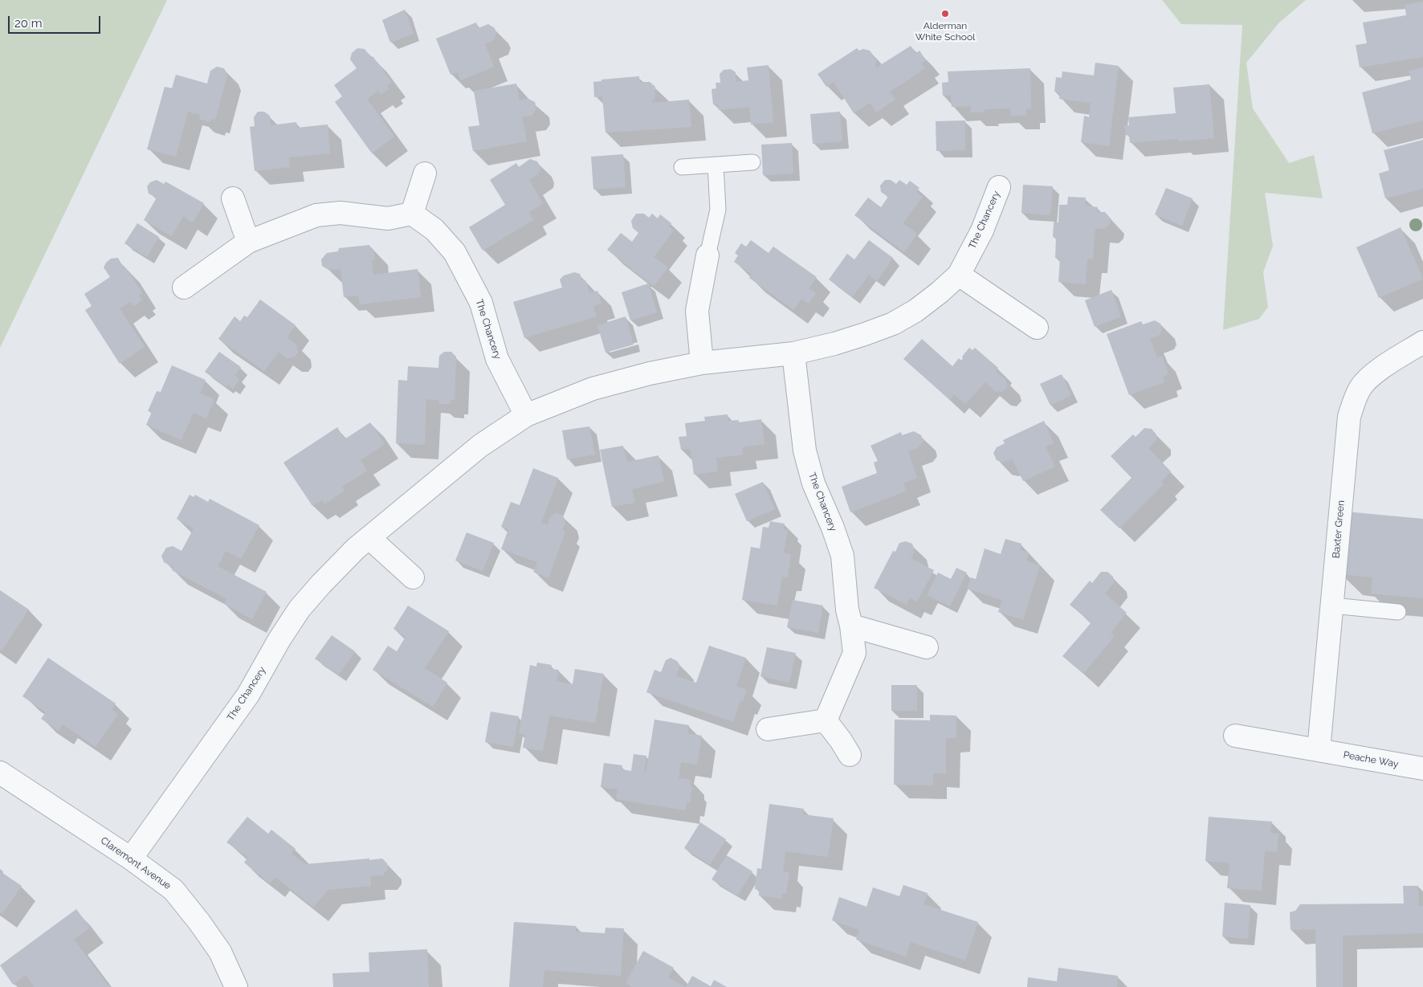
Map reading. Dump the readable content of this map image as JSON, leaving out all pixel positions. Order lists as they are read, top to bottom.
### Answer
{
  "streets": {
    "street": [
      "The Chancery",
      "Baxter Green",
      "Peache Way",
      "Claremont Avenue"
    ]
  },
  "crossings": [
    ["The Chancery", "Claremont Avenue"],
    ["Baxter Green", "Peache Way"]
  ],
  "places": ["Alderman White School"],
  "scale_bar": "20 m"
}
